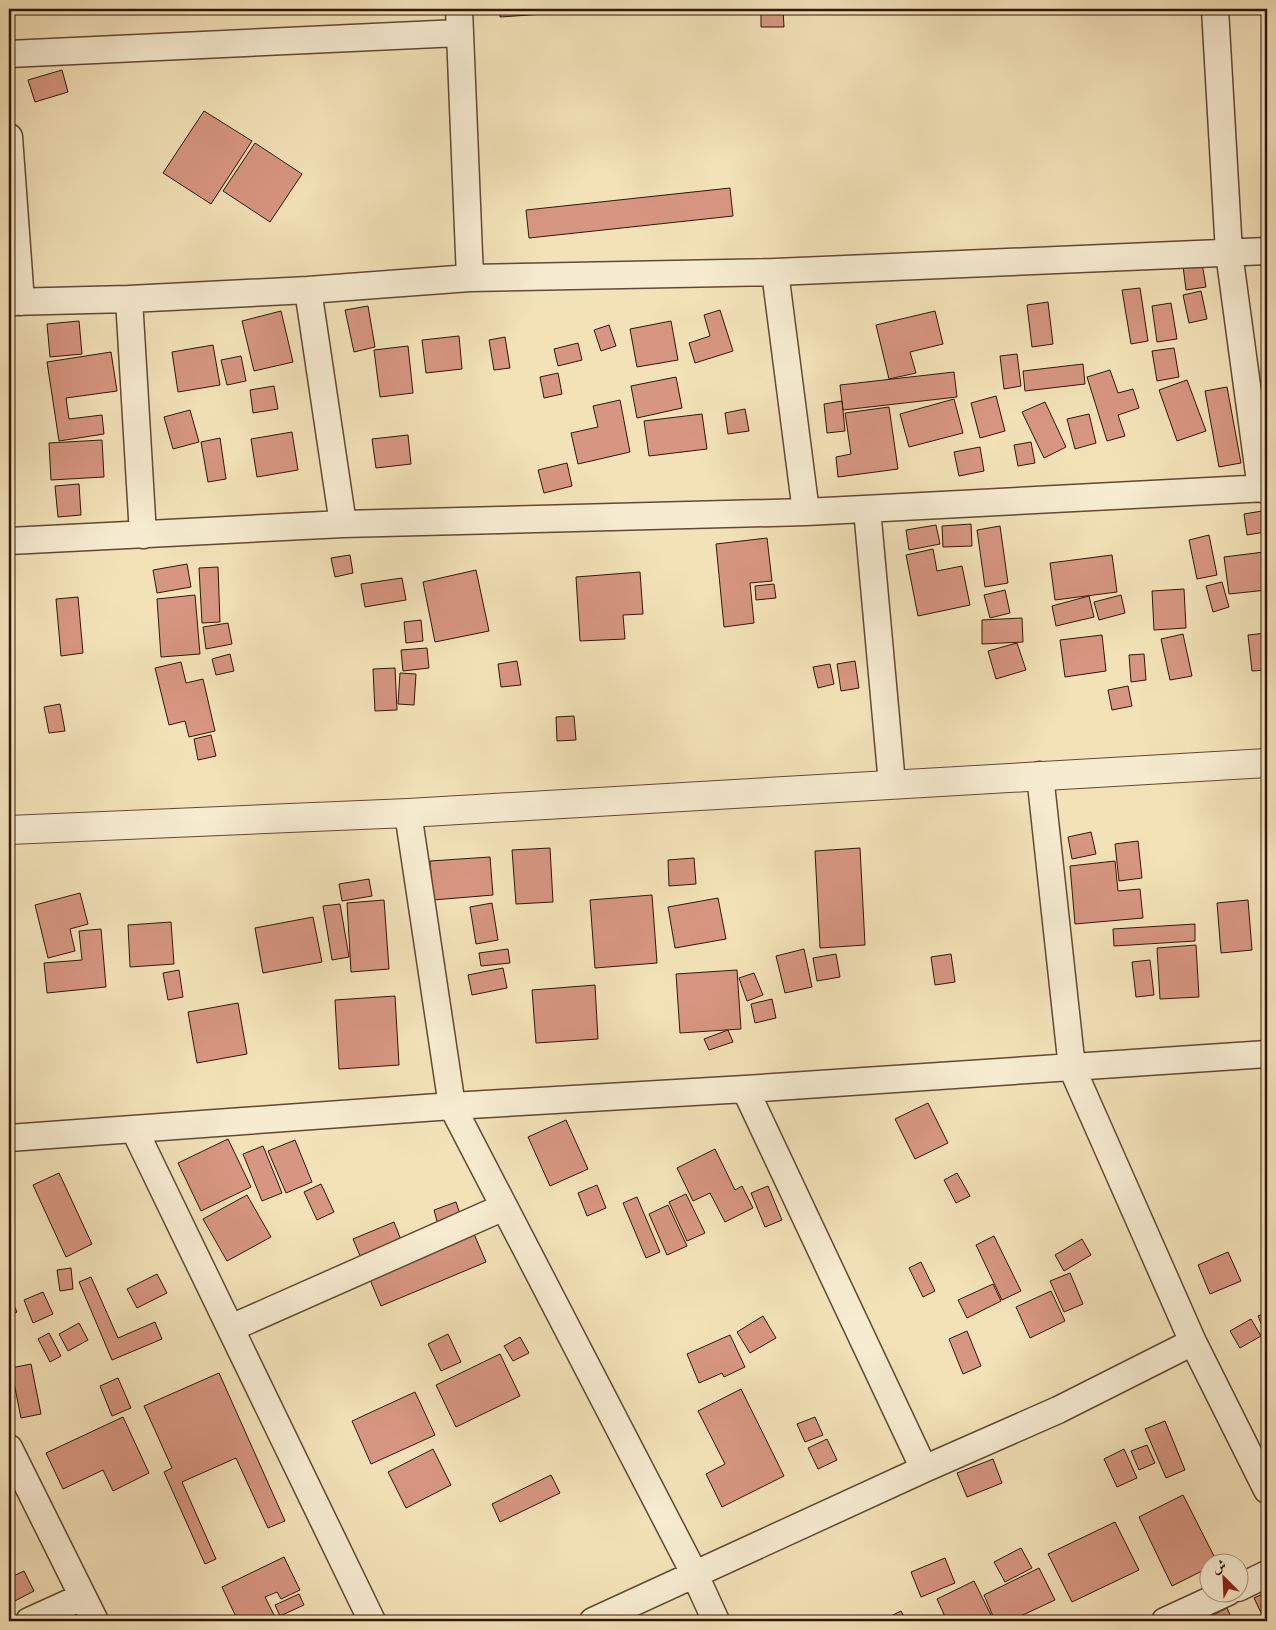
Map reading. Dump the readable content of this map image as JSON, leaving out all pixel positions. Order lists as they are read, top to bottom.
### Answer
{
  "north": "top left"
}
